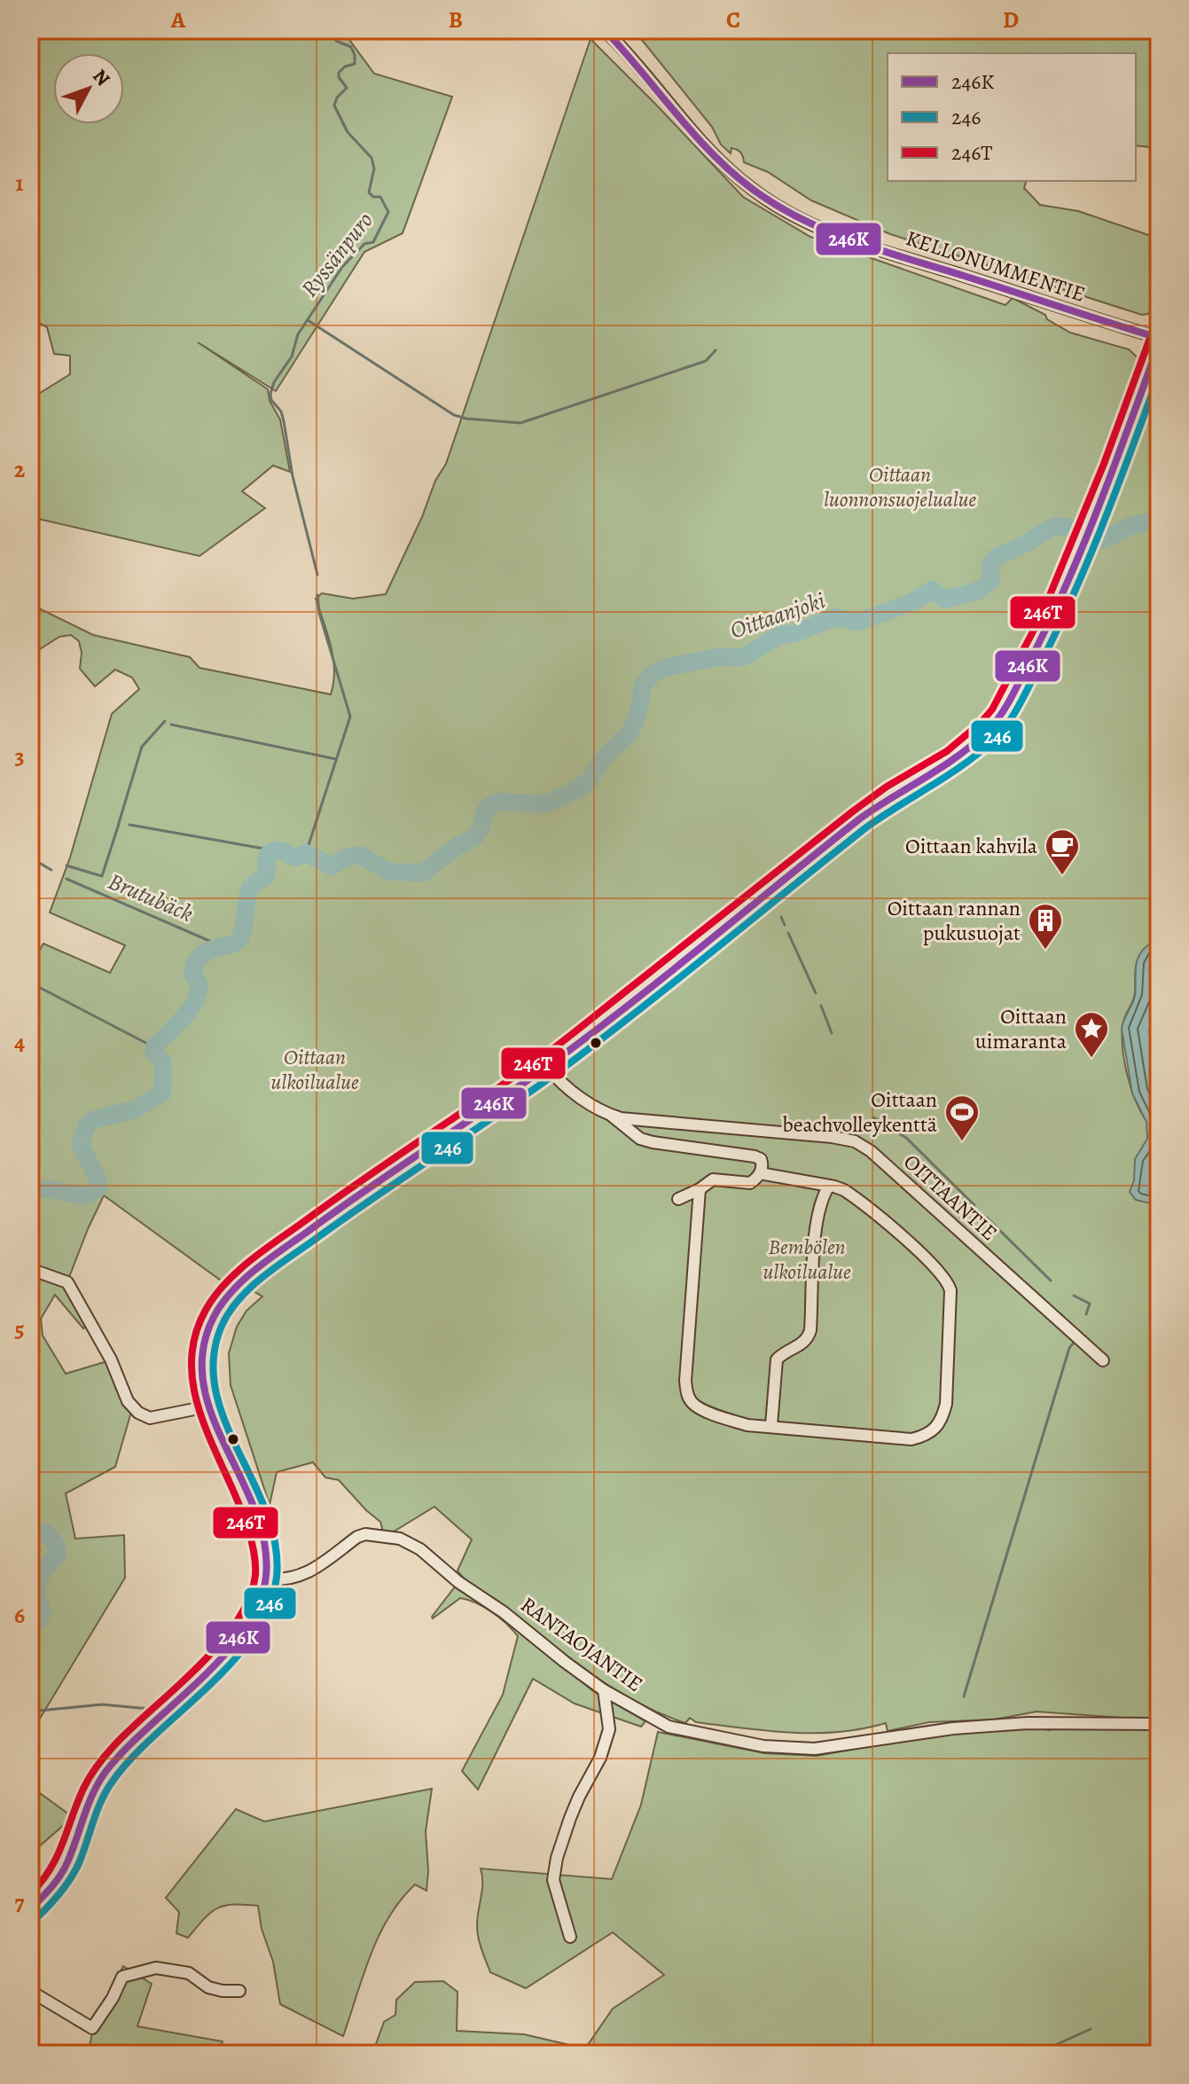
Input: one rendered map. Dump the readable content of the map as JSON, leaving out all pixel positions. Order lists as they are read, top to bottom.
{
  "streets": {
    "street": ["KELLONUMMENTIE", "OITTAANTIE", "RANTAOJANTIE"]
  },
  "water": ["Ryssänpuro", "Oittaanjoki", "Brutubäck"],
  "parks": ["Oittaan luonnonsuojelualue", "Oittaan ulkoilualue", "Bembölen ulkoilualue"],
  "places": {
    "cafe": ["Oittaan kahvila"],
    "building": ["Oittaan rannan pukusuojat"],
    "place": ["Oittaan uimaranta"],
    "sports": ["Oittaan beachvolleykenttä"]
  },
  "lines": ["transit line 246K", "transit line 246T", "transit line 246"],
  "legend": ["246K", "246", "246T"],
  "north": "top right",
  "grid": {
    "columns": [
      "A",
      "B",
      "C",
      "D"
    ],
    "rows": [
      "1",
      "2",
      "3",
      "4",
      "5",
      "6",
      "7"
    ]
  }
}
